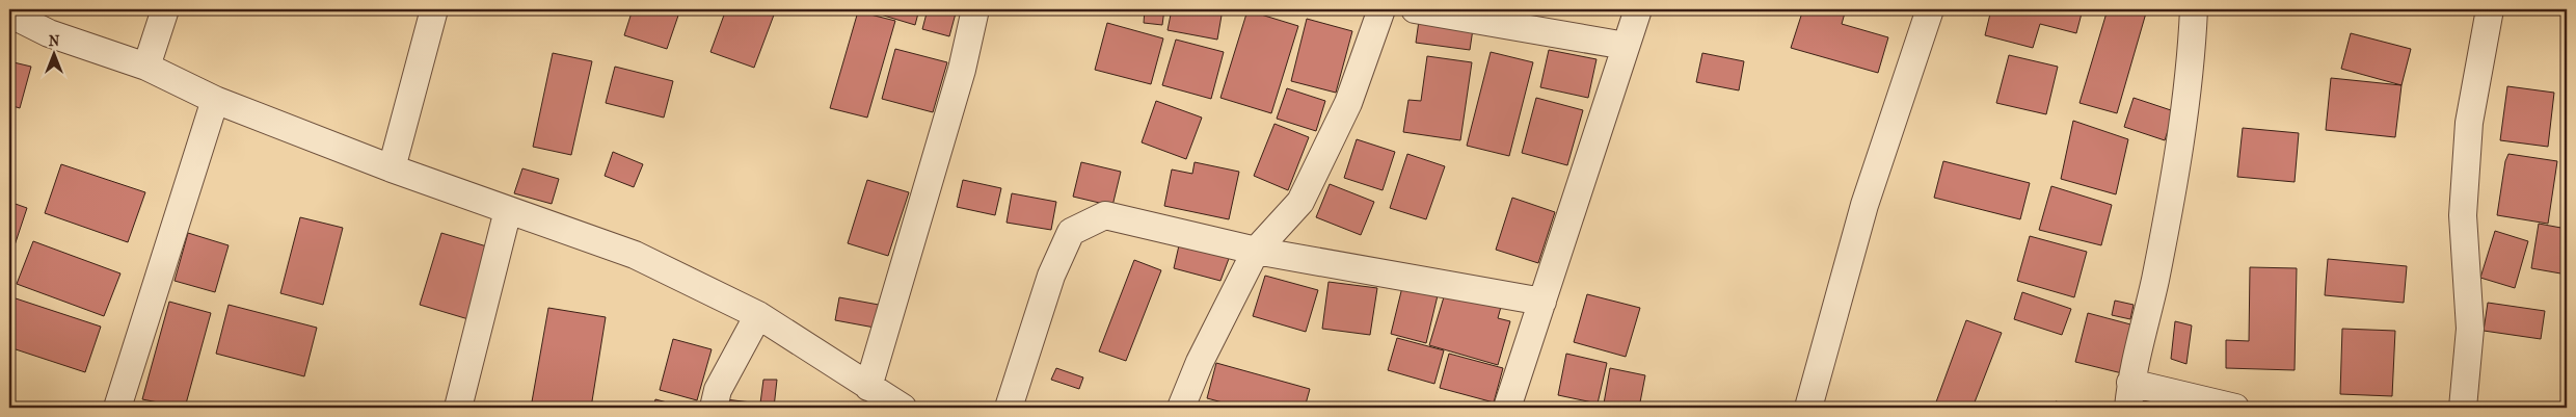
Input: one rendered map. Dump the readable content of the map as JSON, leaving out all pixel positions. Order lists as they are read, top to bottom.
{
  "north": "top"
}
